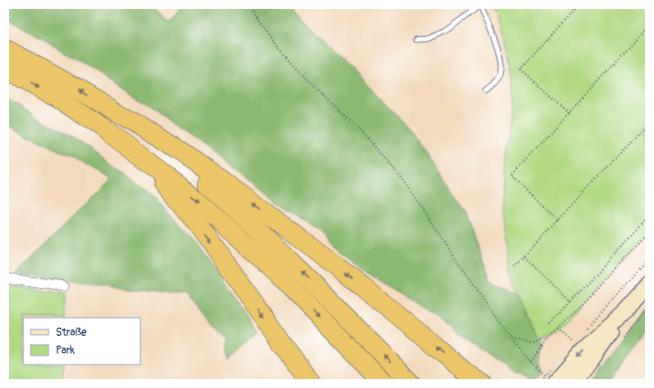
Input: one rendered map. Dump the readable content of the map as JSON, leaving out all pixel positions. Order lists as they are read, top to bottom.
{
  "legend": ["Straße", "Park"]
}
